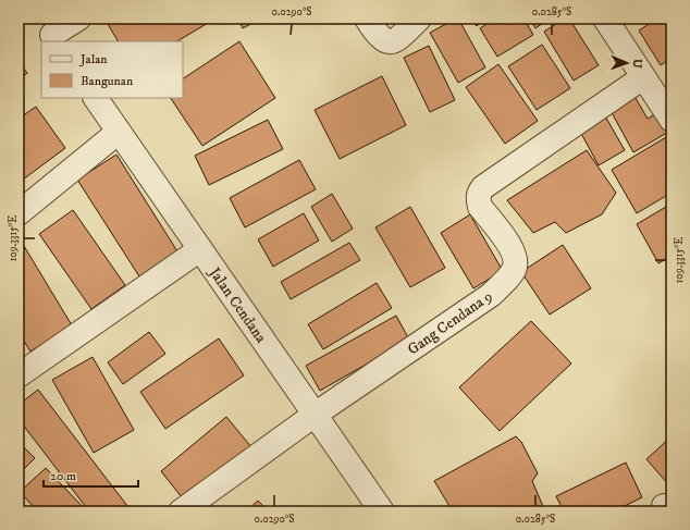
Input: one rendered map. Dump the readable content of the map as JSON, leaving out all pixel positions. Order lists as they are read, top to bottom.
{
  "streets": {
    "street": ["Jalan Cendana", "Gang Cendana 9"]
  },
  "crossings": [
    ["Jalan Cendana", "Gang Cendana 9"]
  ],
  "legend": ["Jalan", "Bangunan"],
  "scale_bar": "20 m",
  "north": "right",
  "coordinates": ["0.0290°S", "0.0285°S", "109.3315°E"]
}
